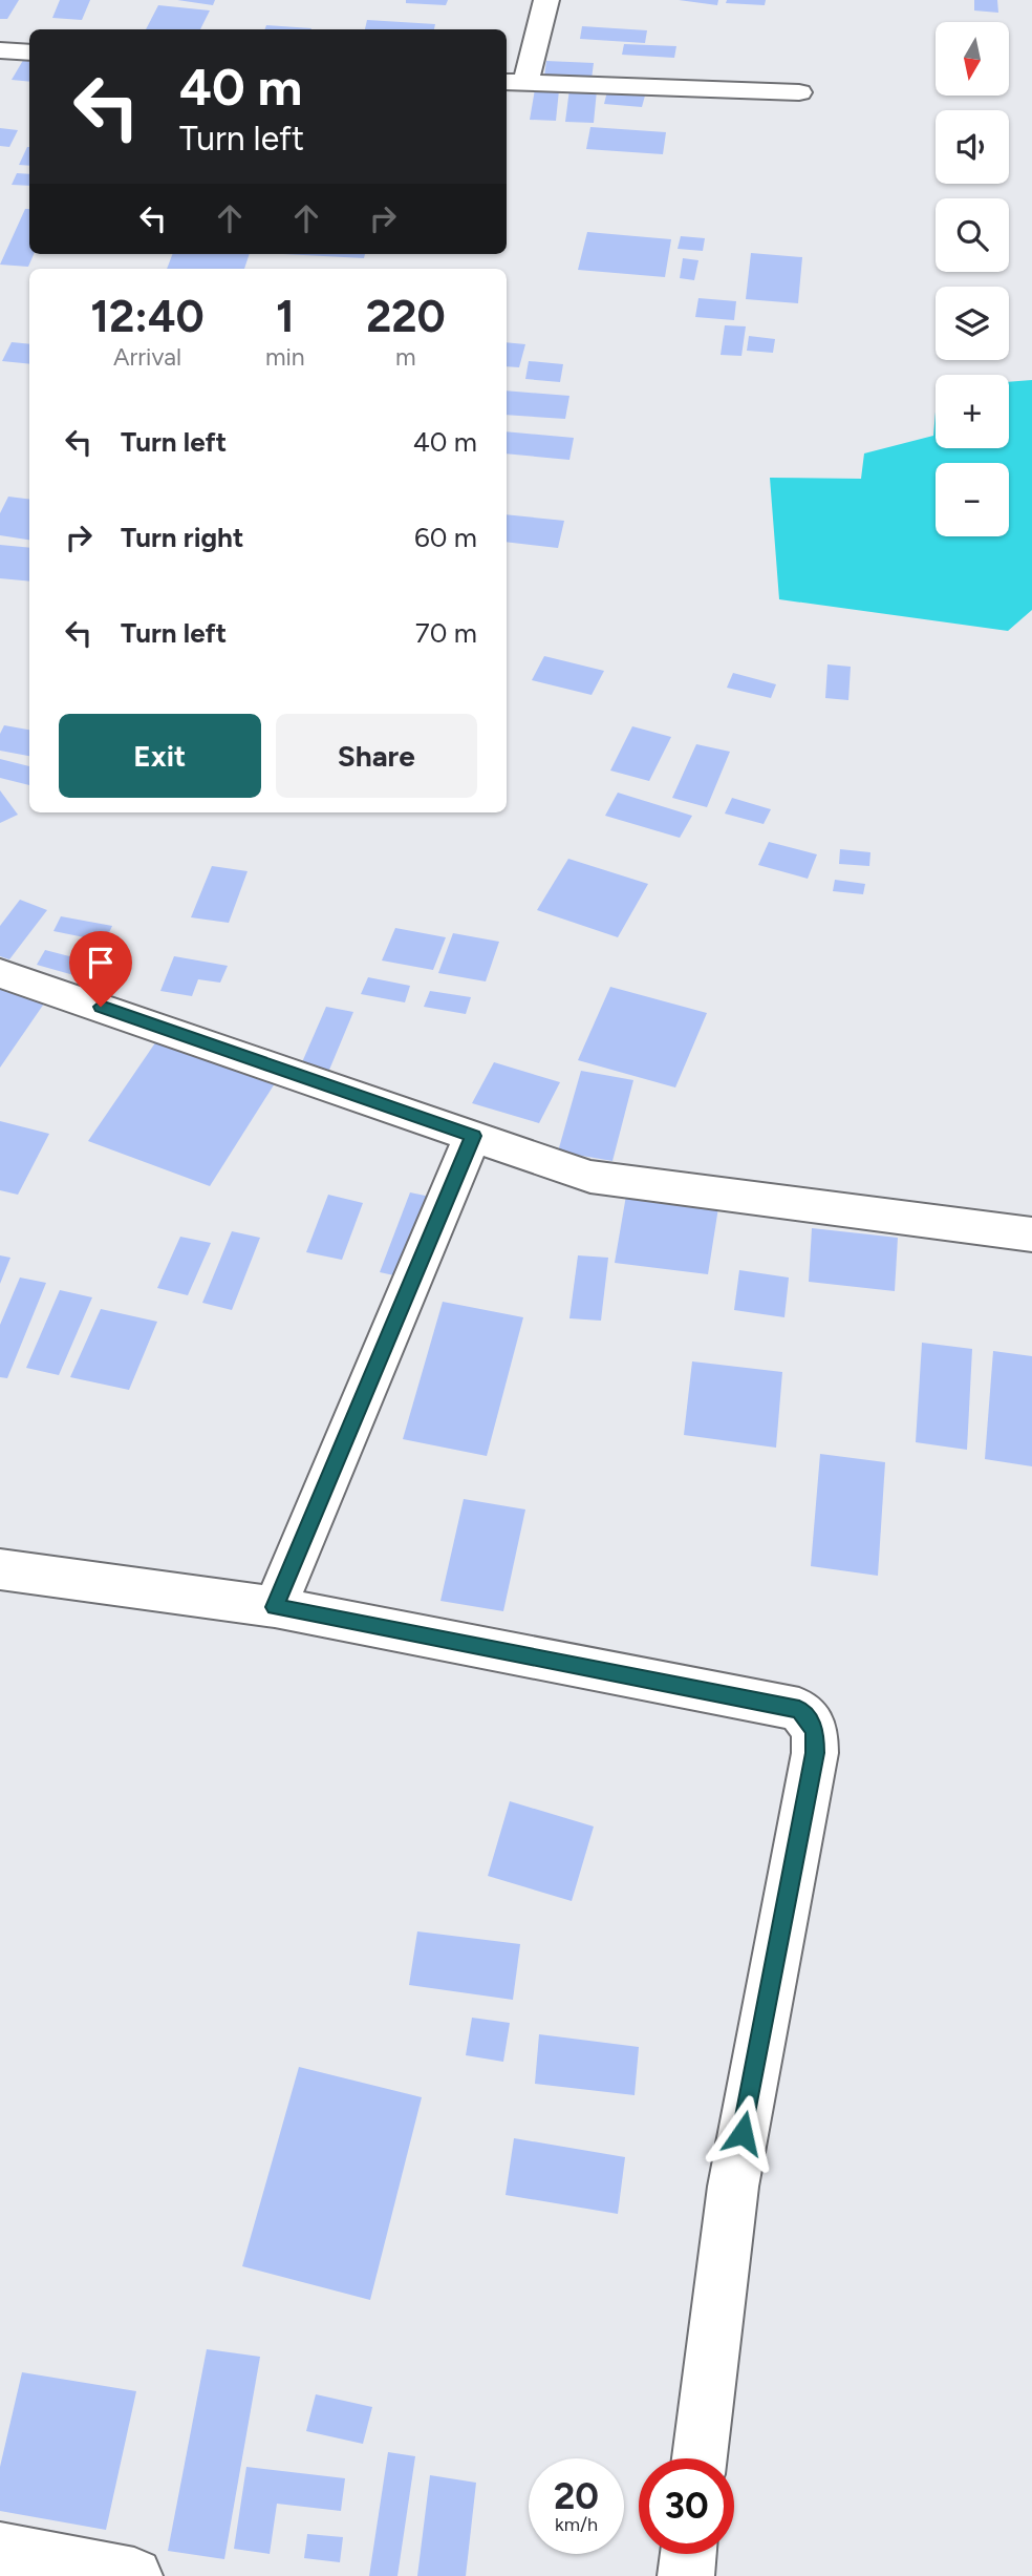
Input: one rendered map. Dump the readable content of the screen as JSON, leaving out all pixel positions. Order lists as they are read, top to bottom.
{
  "north": "bottom",
  "page": {
    "map_buttons": ["+", "−"],
    "turn": ["40 m", "Turn left"],
    "eta": [
      "12:40",
      "Arrival",
      "1",
      "min",
      "220",
      "m"
    ],
    "list": [
      {
        "name": "Turn left",
        "value": "40 m"
      },
      {
        "name": "Turn right",
        "value": "60 m"
      },
      {
        "name": "Turn left",
        "value": "70 m"
      }
    ],
    "buttons": ["Exit", "Share"],
    "speed": "20 km/h",
    "limit": "30"
  }
}
